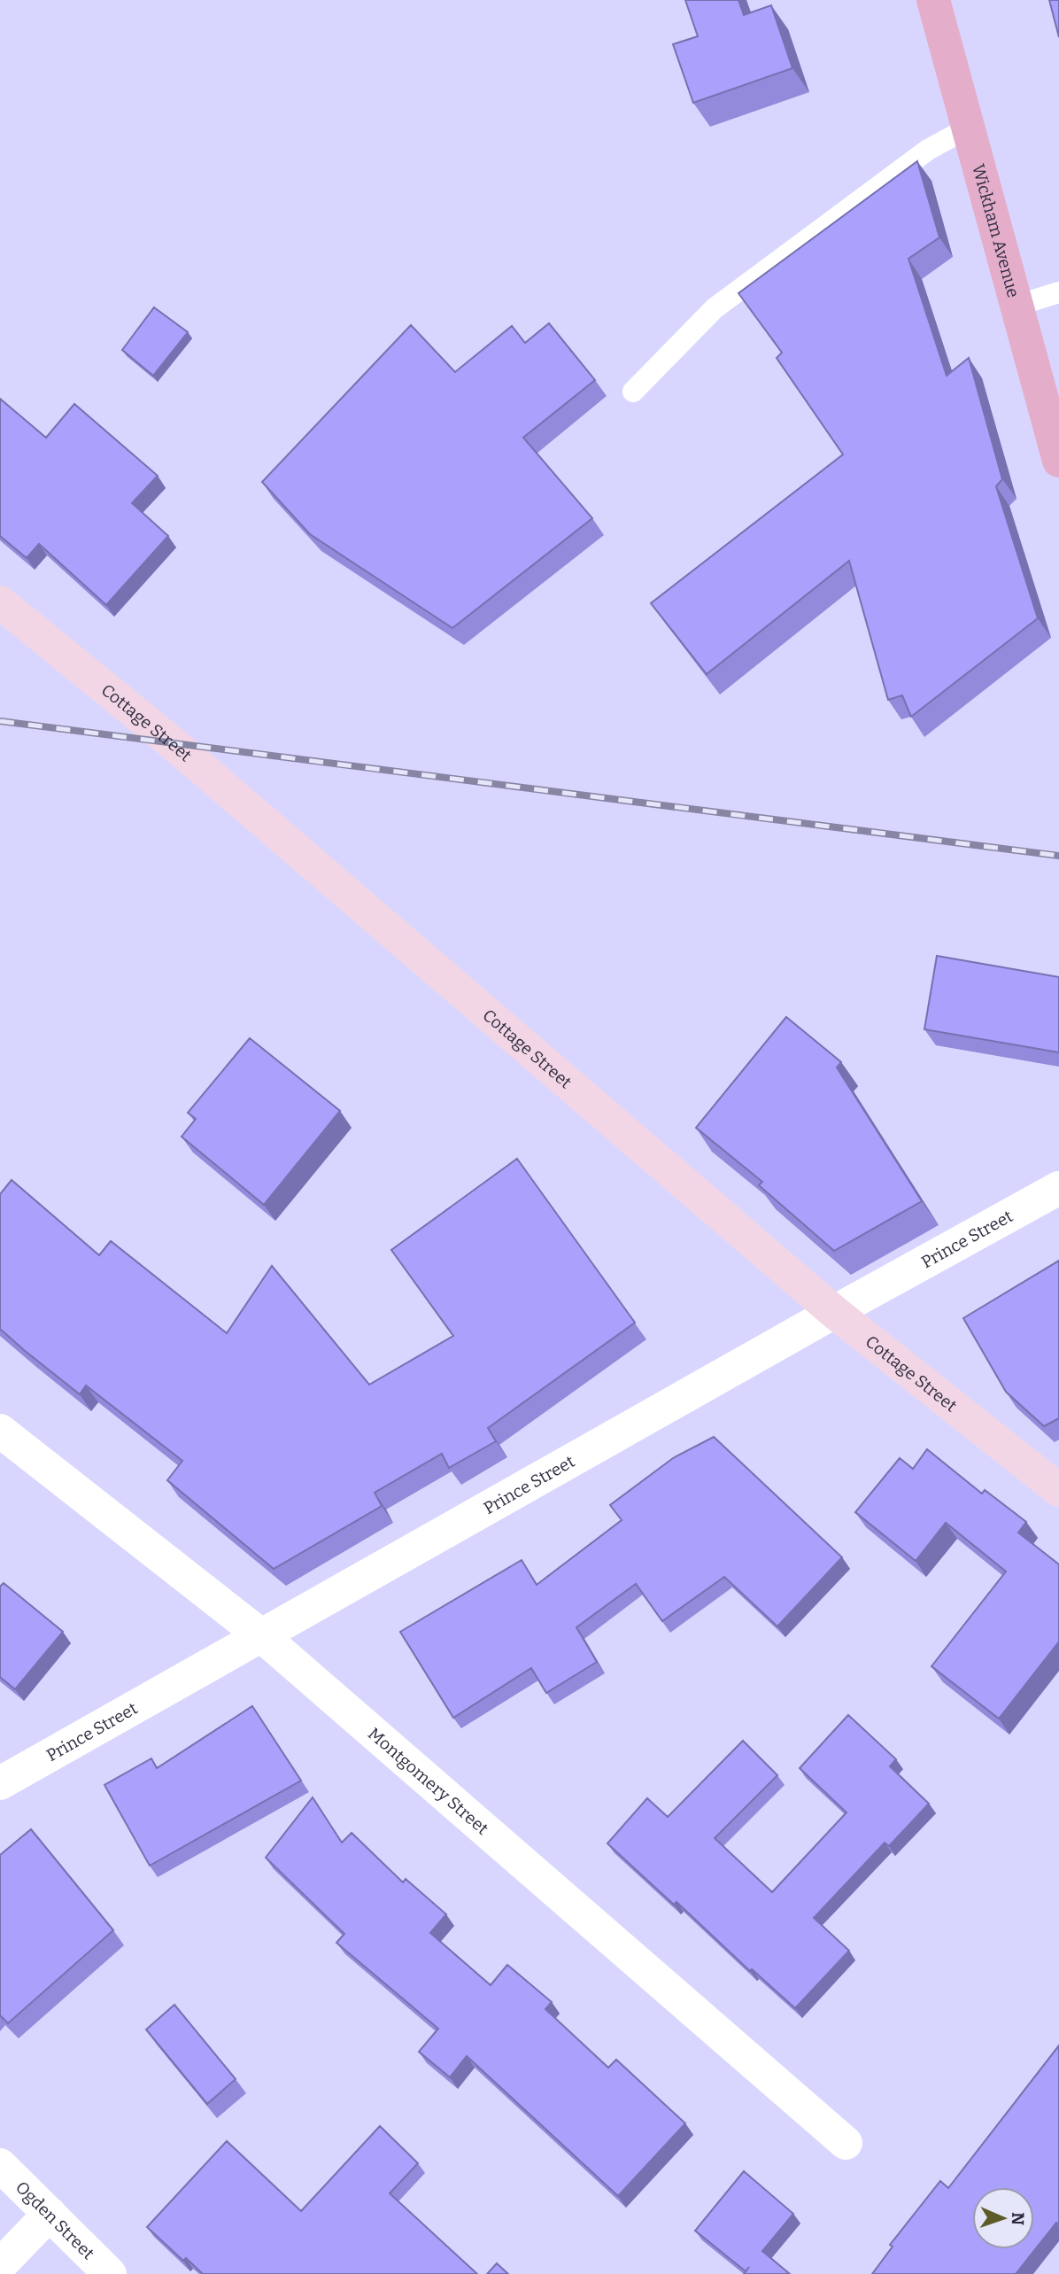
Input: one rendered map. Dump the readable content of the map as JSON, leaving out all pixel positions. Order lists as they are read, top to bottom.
{
  "streets": {
    "main road": ["Wickham Avenue"],
    "street": [
      "Cottage Street",
      "Prince Street",
      "Montgomery Street",
      "Ogden Street"
    ]
  },
  "crossings": [
    ["Cottage Street", "Prince Street"],
    ["Prince Street", "Montgomery Street"]
  ],
  "north": "right"
}
